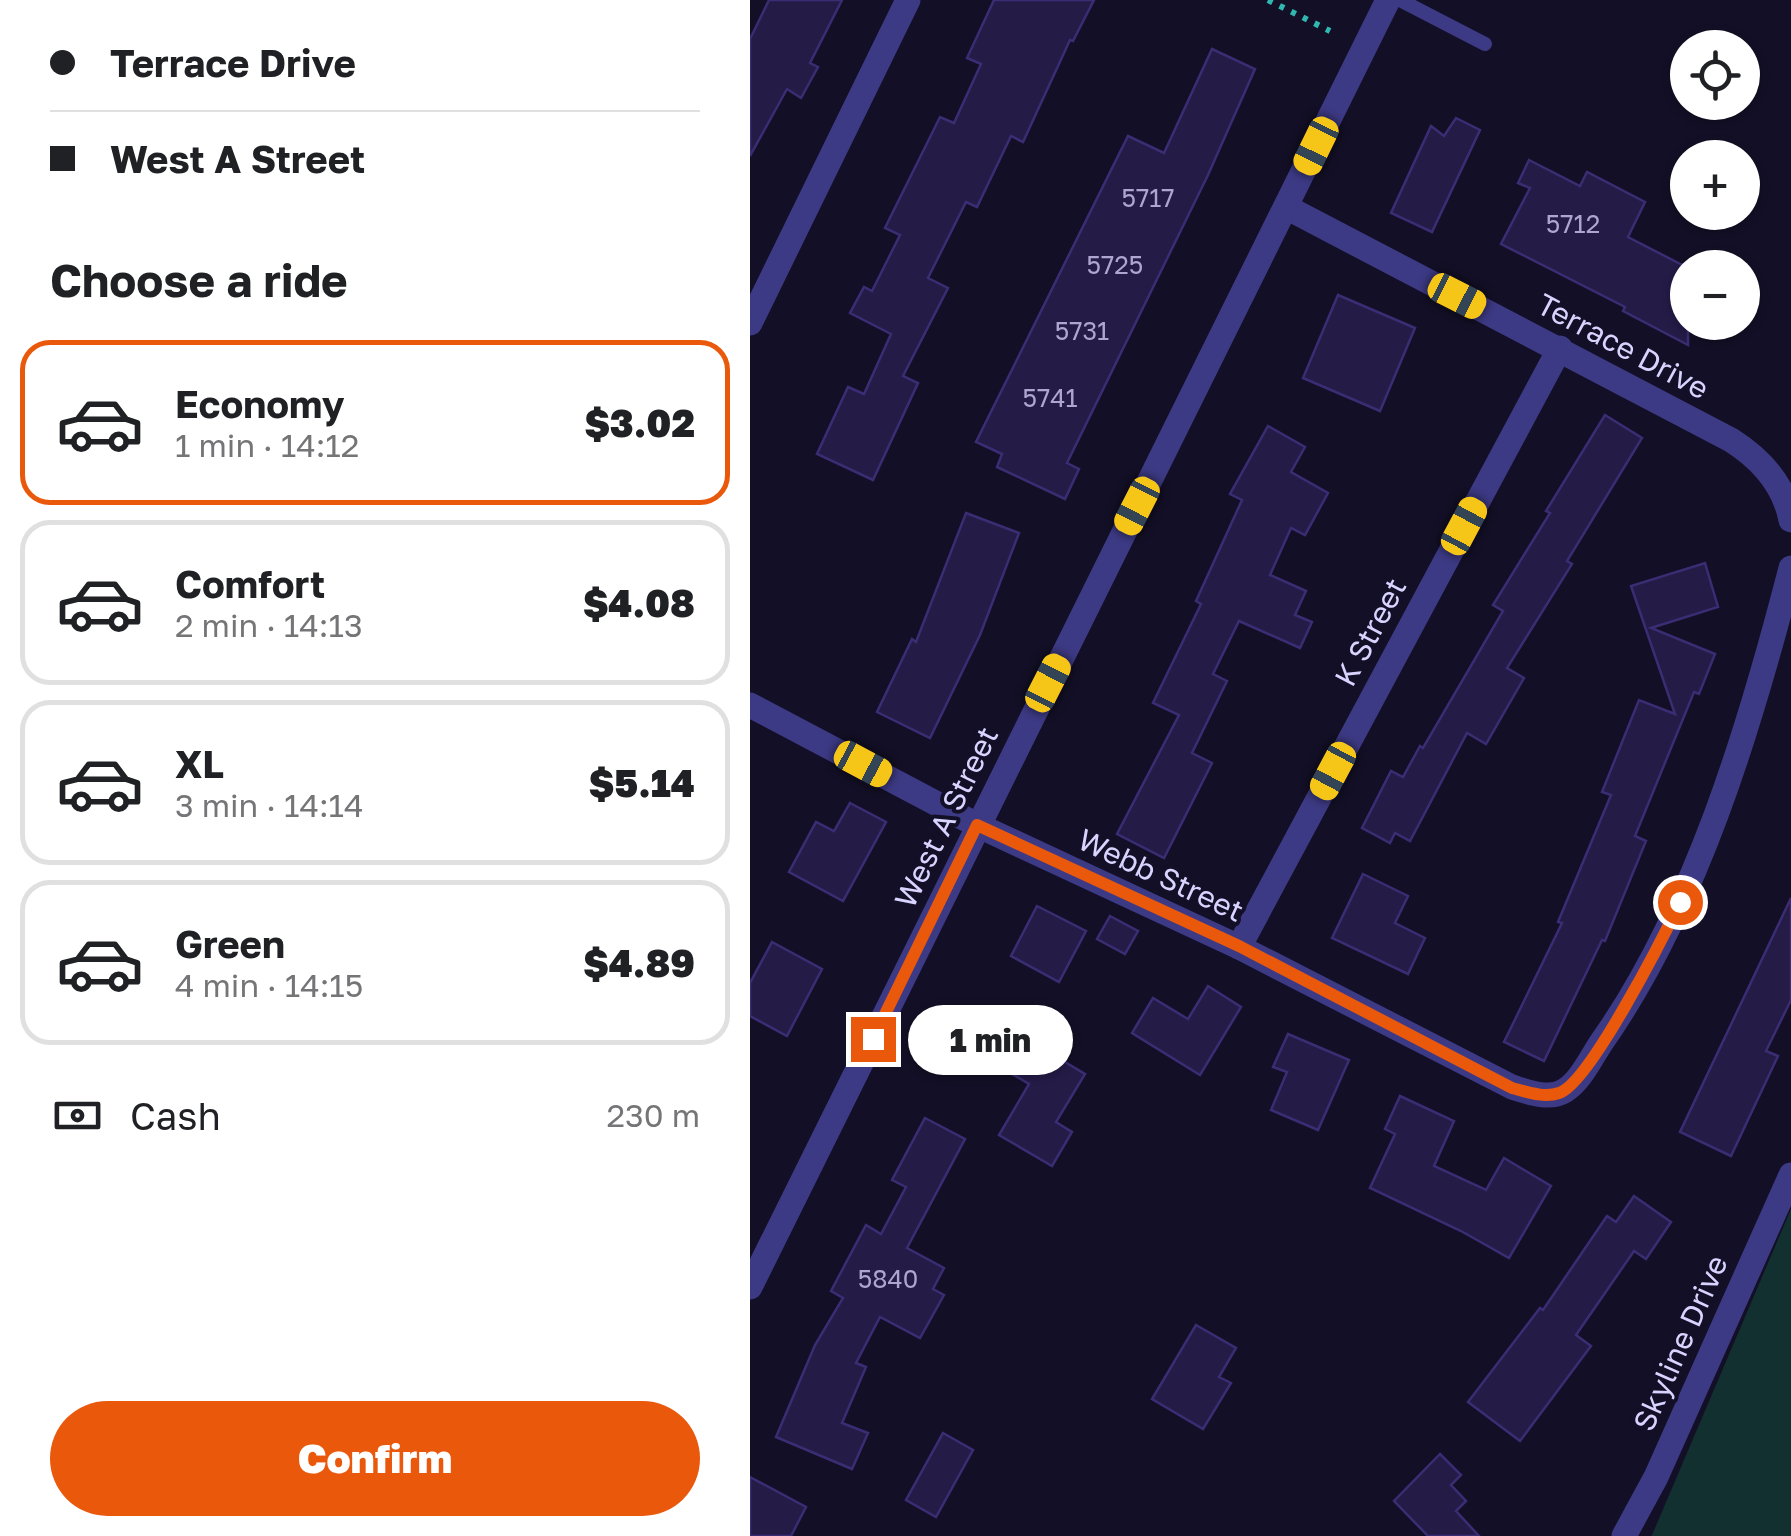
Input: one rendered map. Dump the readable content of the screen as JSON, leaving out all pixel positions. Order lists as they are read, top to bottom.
{
  "streets": {
    "street": [
      "Terrace Drive",
      "K Street",
      "West A Street",
      "Webb Street",
      "Skyline Drive"
    ]
  },
  "crossings": [
    ["Terrace Drive", "K Street"],
    ["Terrace Drive", "West A Street"],
    ["K Street", "Webb Street"],
    ["West A Street", "Webb Street"]
  ],
  "house_numbers": [
    "5717",
    "5712",
    "5725",
    "5731",
    "5741",
    "5840"
  ],
  "page": {
    "banner": ["Terrace Drive", "West A Street"],
    "map_buttons": ["+", "−"],
    "heading": "Choose a ride",
    "list": [
      {
        "name": "Economy",
        "note": "1 min · 14:12",
        "value": "$3.02"
      },
      {
        "name": "Comfort",
        "note": "2 min · 14:13",
        "value": "$4.08"
      },
      {
        "name": "XL",
        "note": "3 min · 14:14",
        "value": "$5.14"
      },
      {
        "name": "Green",
        "note": "4 min · 14:15",
        "value": "$4.89"
      }
    ],
    "bubble": "1 min",
    "pay": ["Cash", "230 m"],
    "buttons": "Confirm"
  }
}
